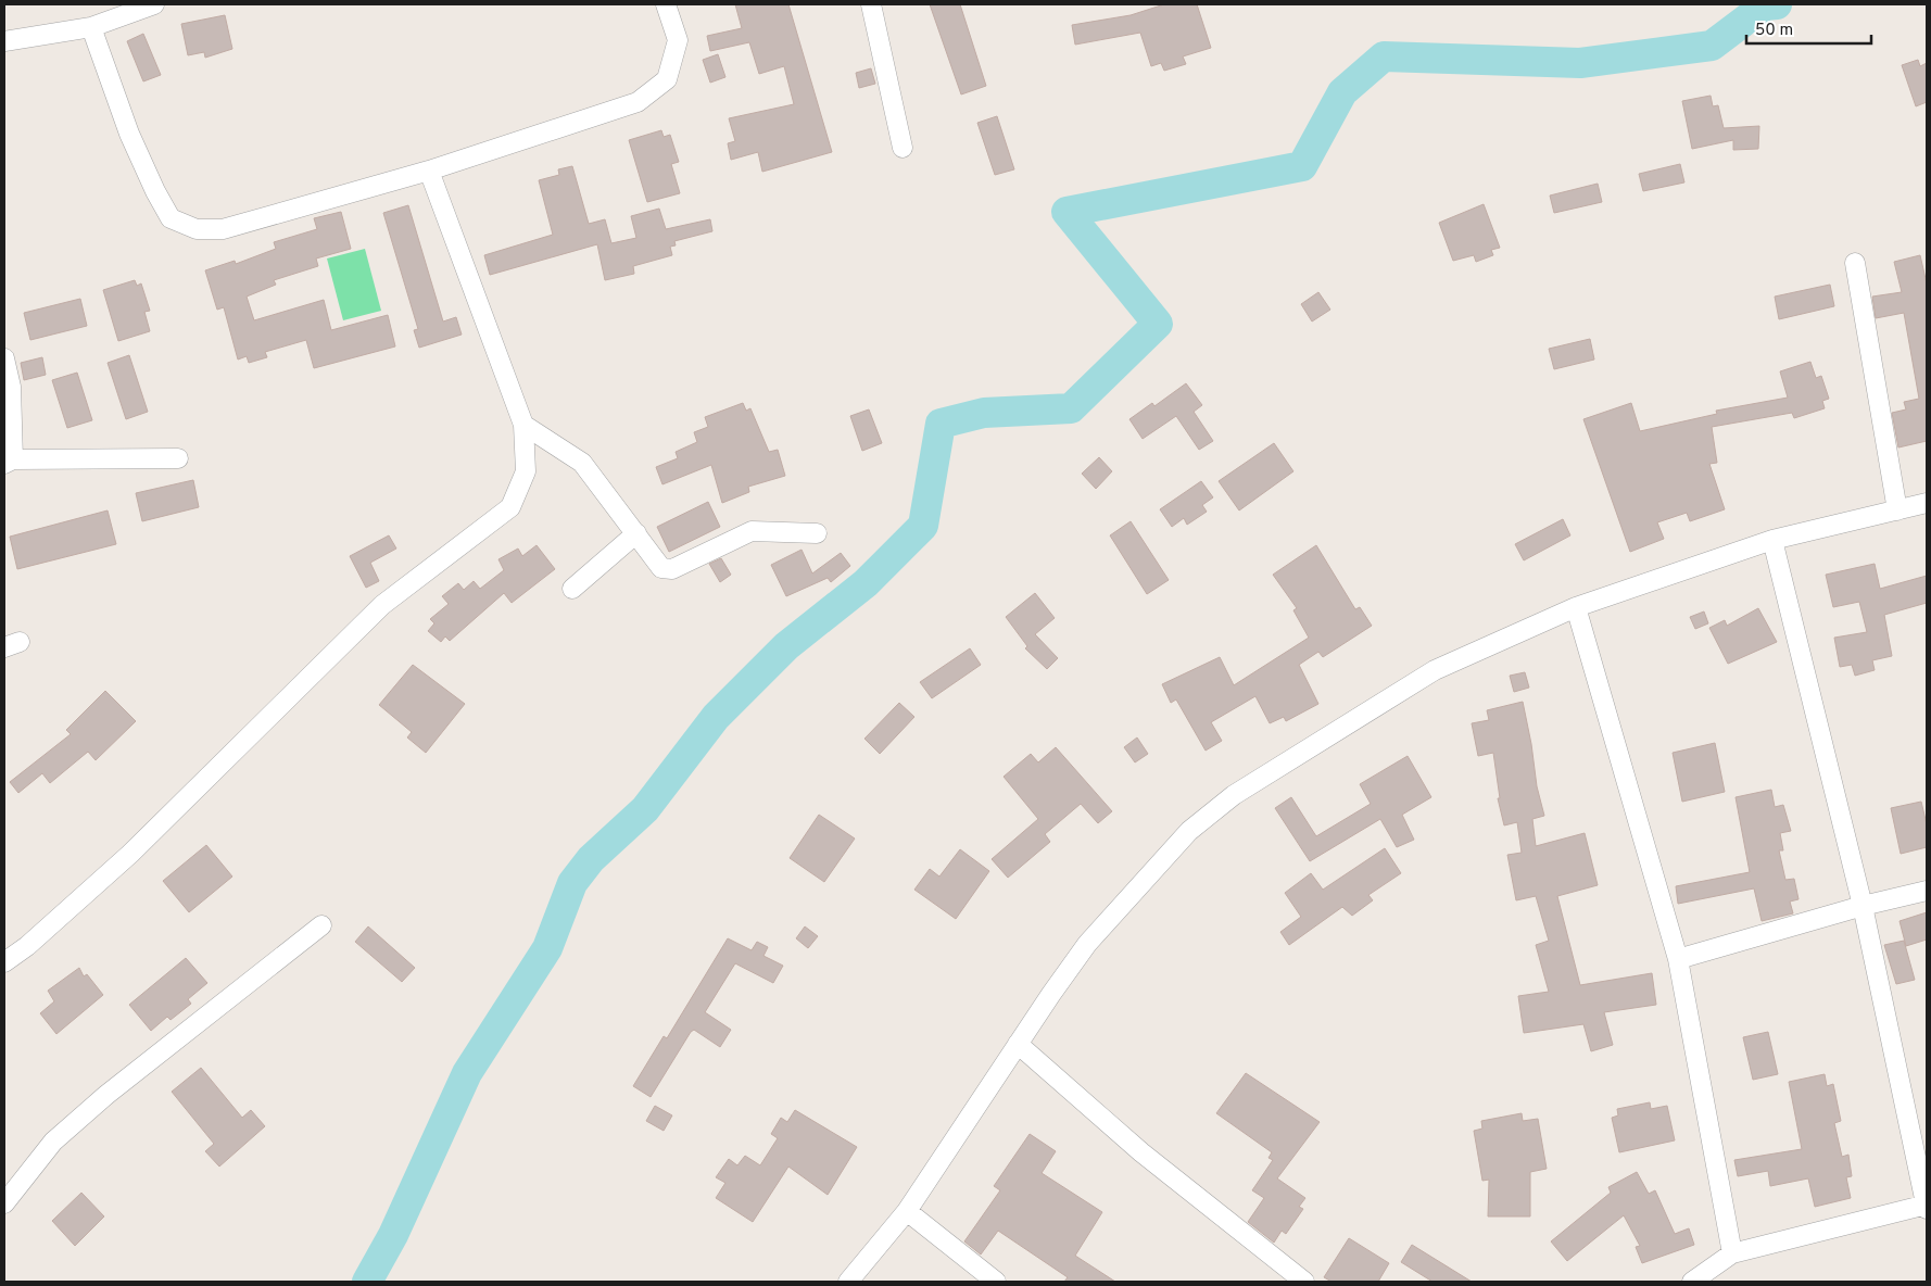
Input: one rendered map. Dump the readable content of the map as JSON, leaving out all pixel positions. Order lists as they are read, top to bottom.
{
  "scale_bar": "50 m"
}
